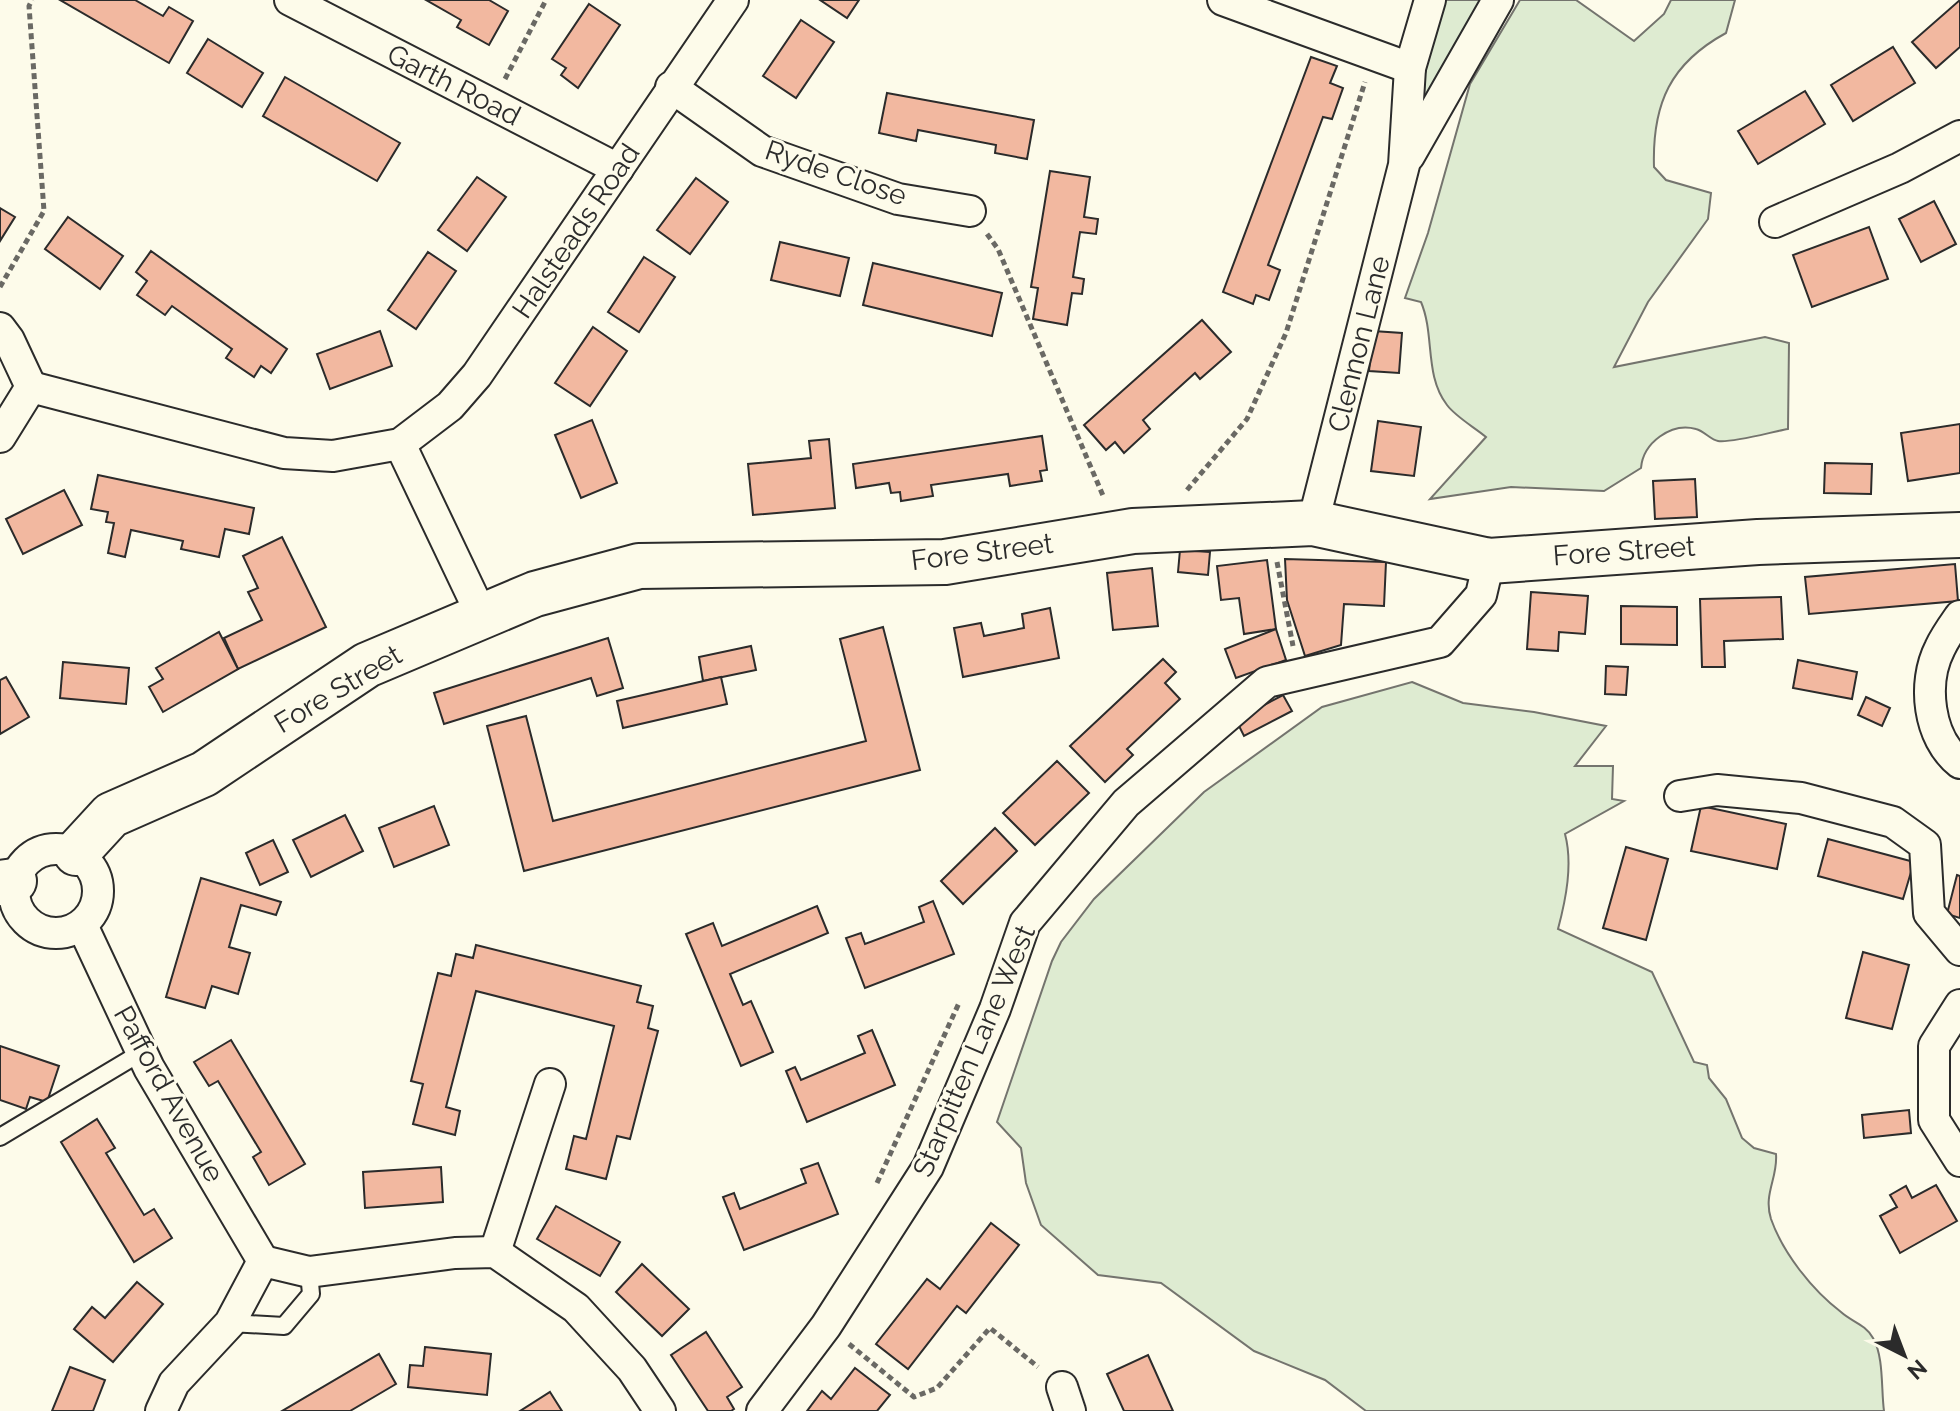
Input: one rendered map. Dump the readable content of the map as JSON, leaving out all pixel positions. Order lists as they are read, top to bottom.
{
  "streets": {
    "street": [
      "Garth Road",
      "Ryde Close",
      "Halsteads Road",
      "Clennon Lane",
      "Fore Street",
      "Starpitten Lane West",
      "Pafford Avenue"
    ]
  },
  "crossings": [
    ["Garth Road", "Halsteads Road"],
    ["Ryde Close", "Halsteads Road"],
    ["Clennon Lane", "Fore Street"],
    ["Fore Street", "Starpitten Lane West"],
    ["Fore Street", "Pafford Avenue"]
  ],
  "north": "bottom right"
}
